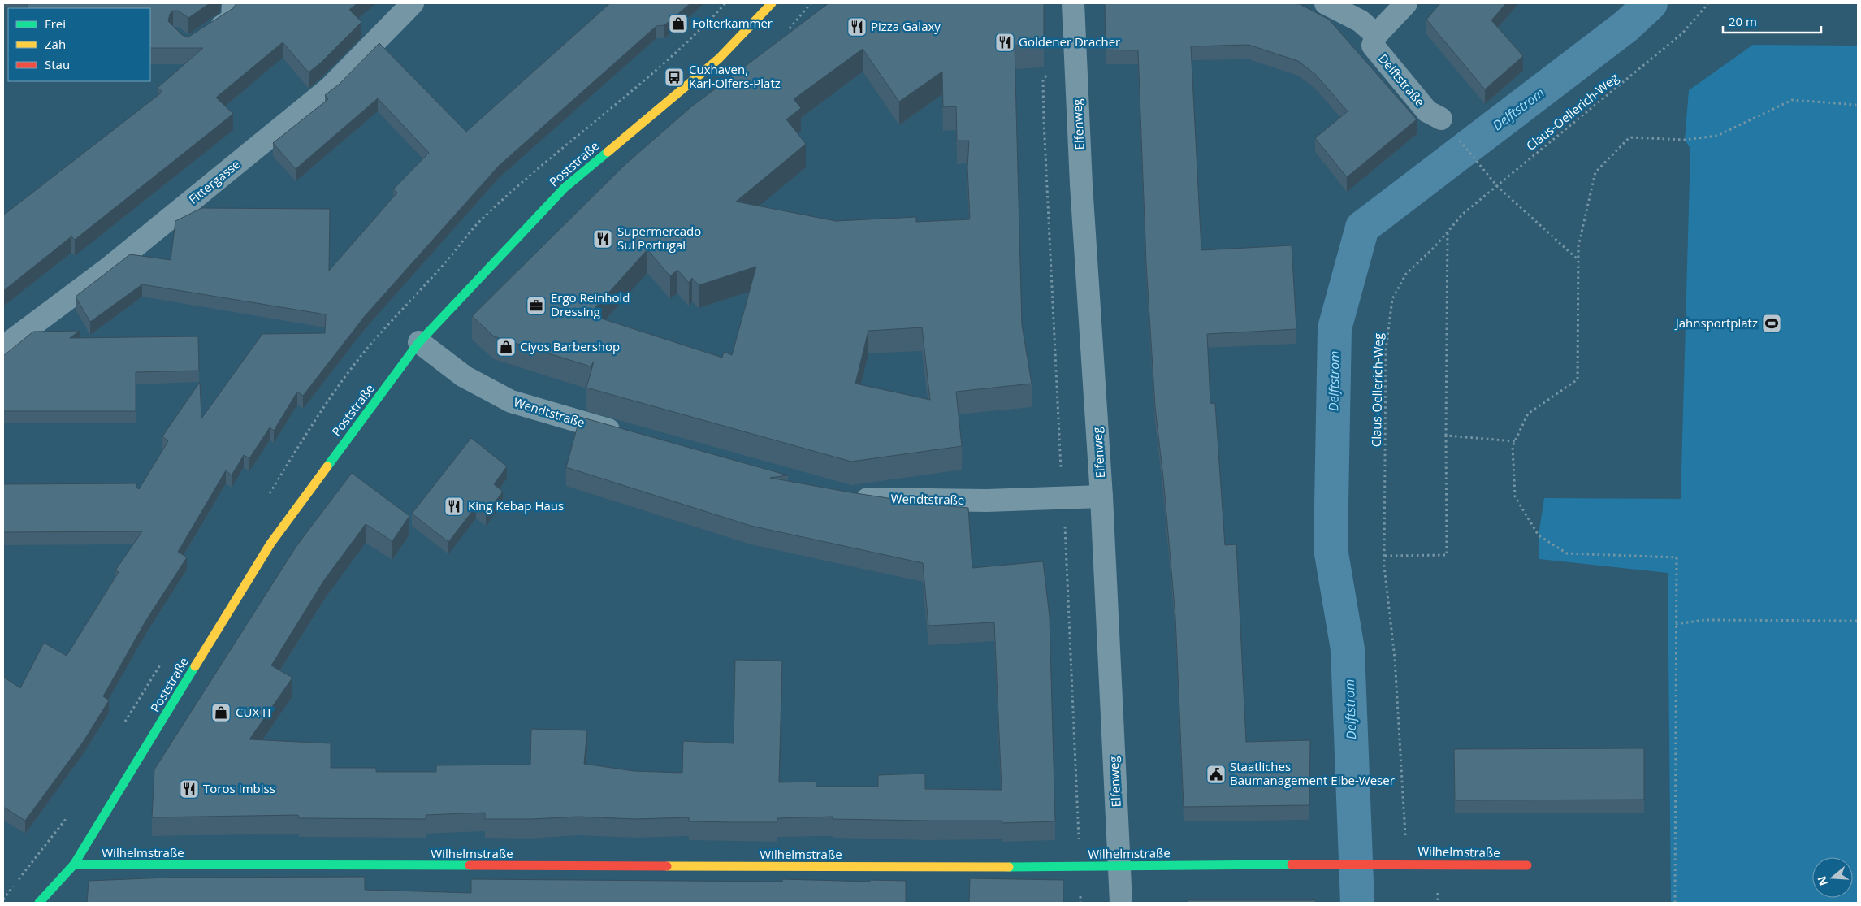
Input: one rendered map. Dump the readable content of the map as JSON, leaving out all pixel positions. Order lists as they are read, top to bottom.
{
  "streets": {
    "street": [
      "Delftstraße",
      "Elfenweg",
      "Poststraße",
      "Fittergasse",
      "Wendtstraße",
      "Wilhelmstraße"
    ],
    "path": ["Claus-Oellerich-Weg"]
  },
  "crossings": [
    ["Claus-Oellerich-Weg", "Wilhelmstraße"],
    ["Elfenweg", "Wendtstraße"],
    ["Elfenweg", "Wilhelmstraße"],
    ["Poststraße", "Wendtstraße"],
    ["Poststraße", "Wilhelmstraße"]
  ],
  "water": ["Delftstrom"],
  "places": {
    "shop": ["Folterkammer", "Ciyos Barbershop", "CUX IT"],
    "restaurant": [
      "Pizza Galaxy",
      "Goldener Dracher",
      "Supermercado Sul Portugal",
      "King Kebap Haus",
      "Toros Imbiss"
    ],
    "bus stop": ["Cuxhaven, Karl-Olfers-Platz"],
    "office": ["Ergo Reinhold Dressing"],
    "sports": ["Jahnsportplatz"],
    "public building": ["Staatliches Baumanagement Elbe-Weser"]
  },
  "legend": ["Frei", "Zäh", "Stau"],
  "scale_bar": "20 m",
  "north": "left"
}
